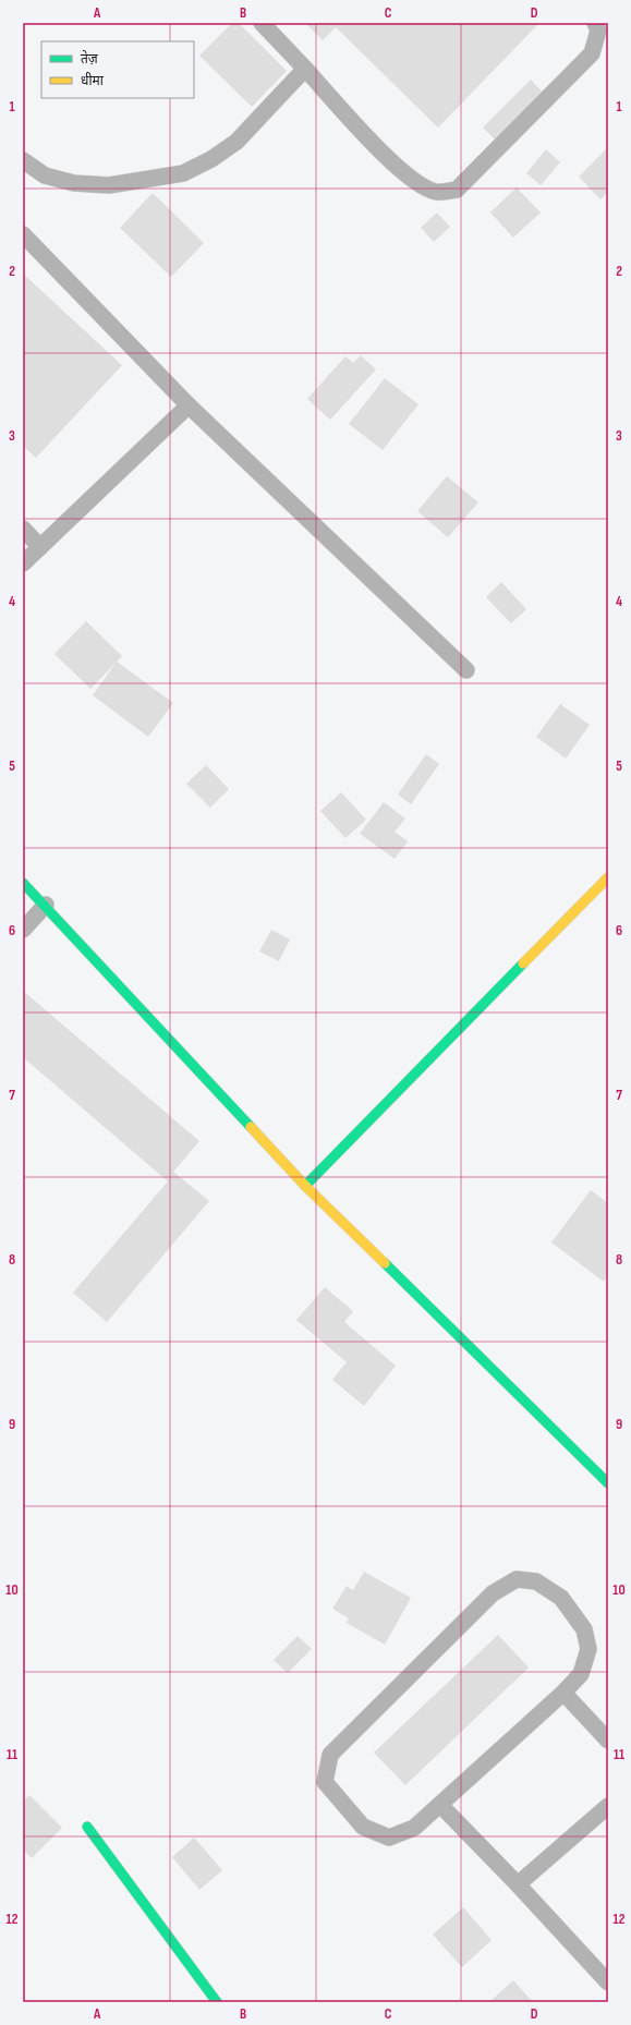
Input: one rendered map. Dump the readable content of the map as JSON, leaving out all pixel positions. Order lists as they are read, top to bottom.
{
  "legend": ["तेज़", "धीमा"],
  "grid": {
    "columns": [
      "A",
      "B",
      "C",
      "D"
    ],
    "rows": [
      "1",
      "2",
      "3",
      "4",
      "5",
      "6",
      "7",
      "8",
      "9",
      "10",
      "11",
      "12"
    ]
  }
}
